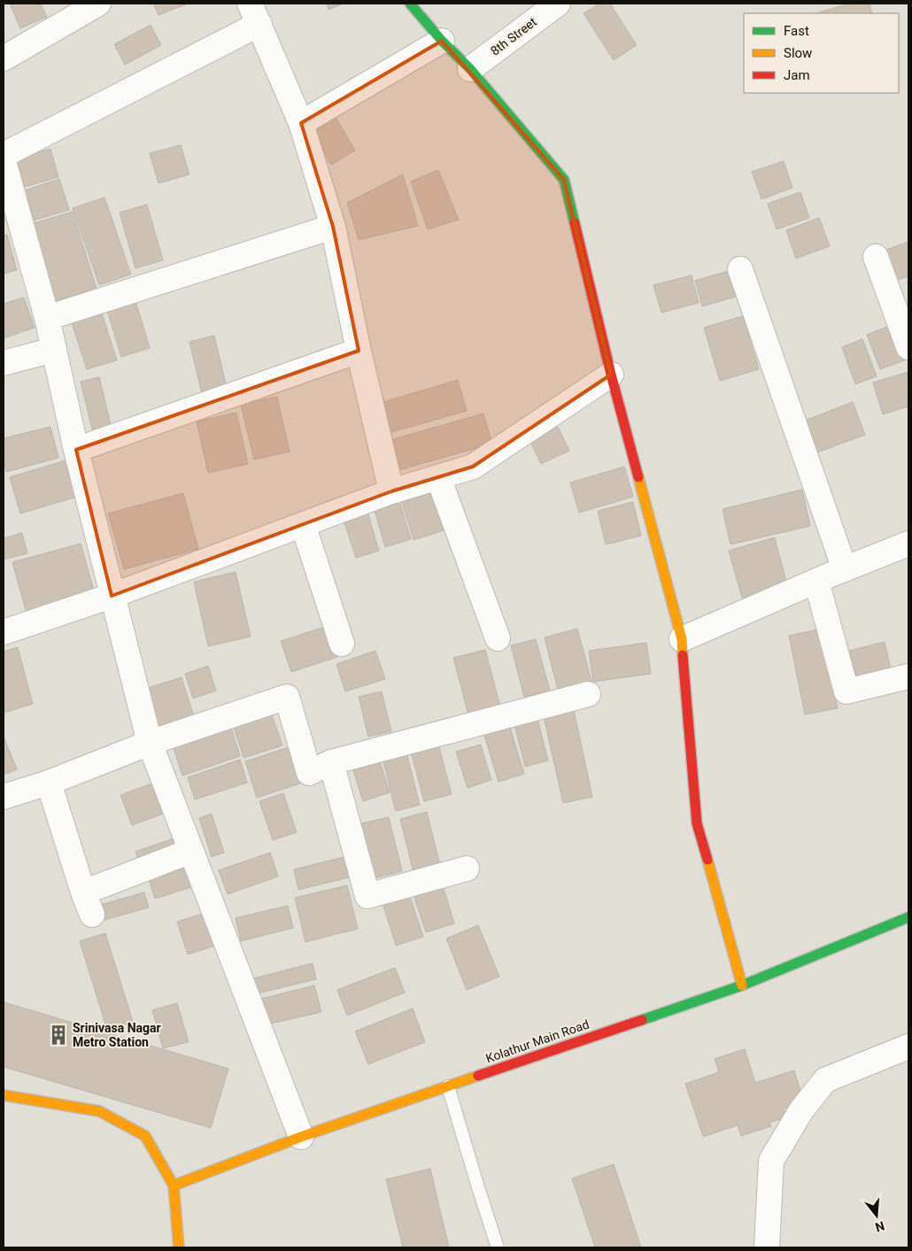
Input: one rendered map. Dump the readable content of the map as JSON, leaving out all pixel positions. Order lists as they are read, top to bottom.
{
  "streets": {
    "street": ["8th Street", "Kolathur Main Road"]
  },
  "places": {
    "building": ["Srinivasa Nagar Metro Station"]
  },
  "legend": ["Fast", "Slow", "Jam"],
  "north": "bottom"
}
